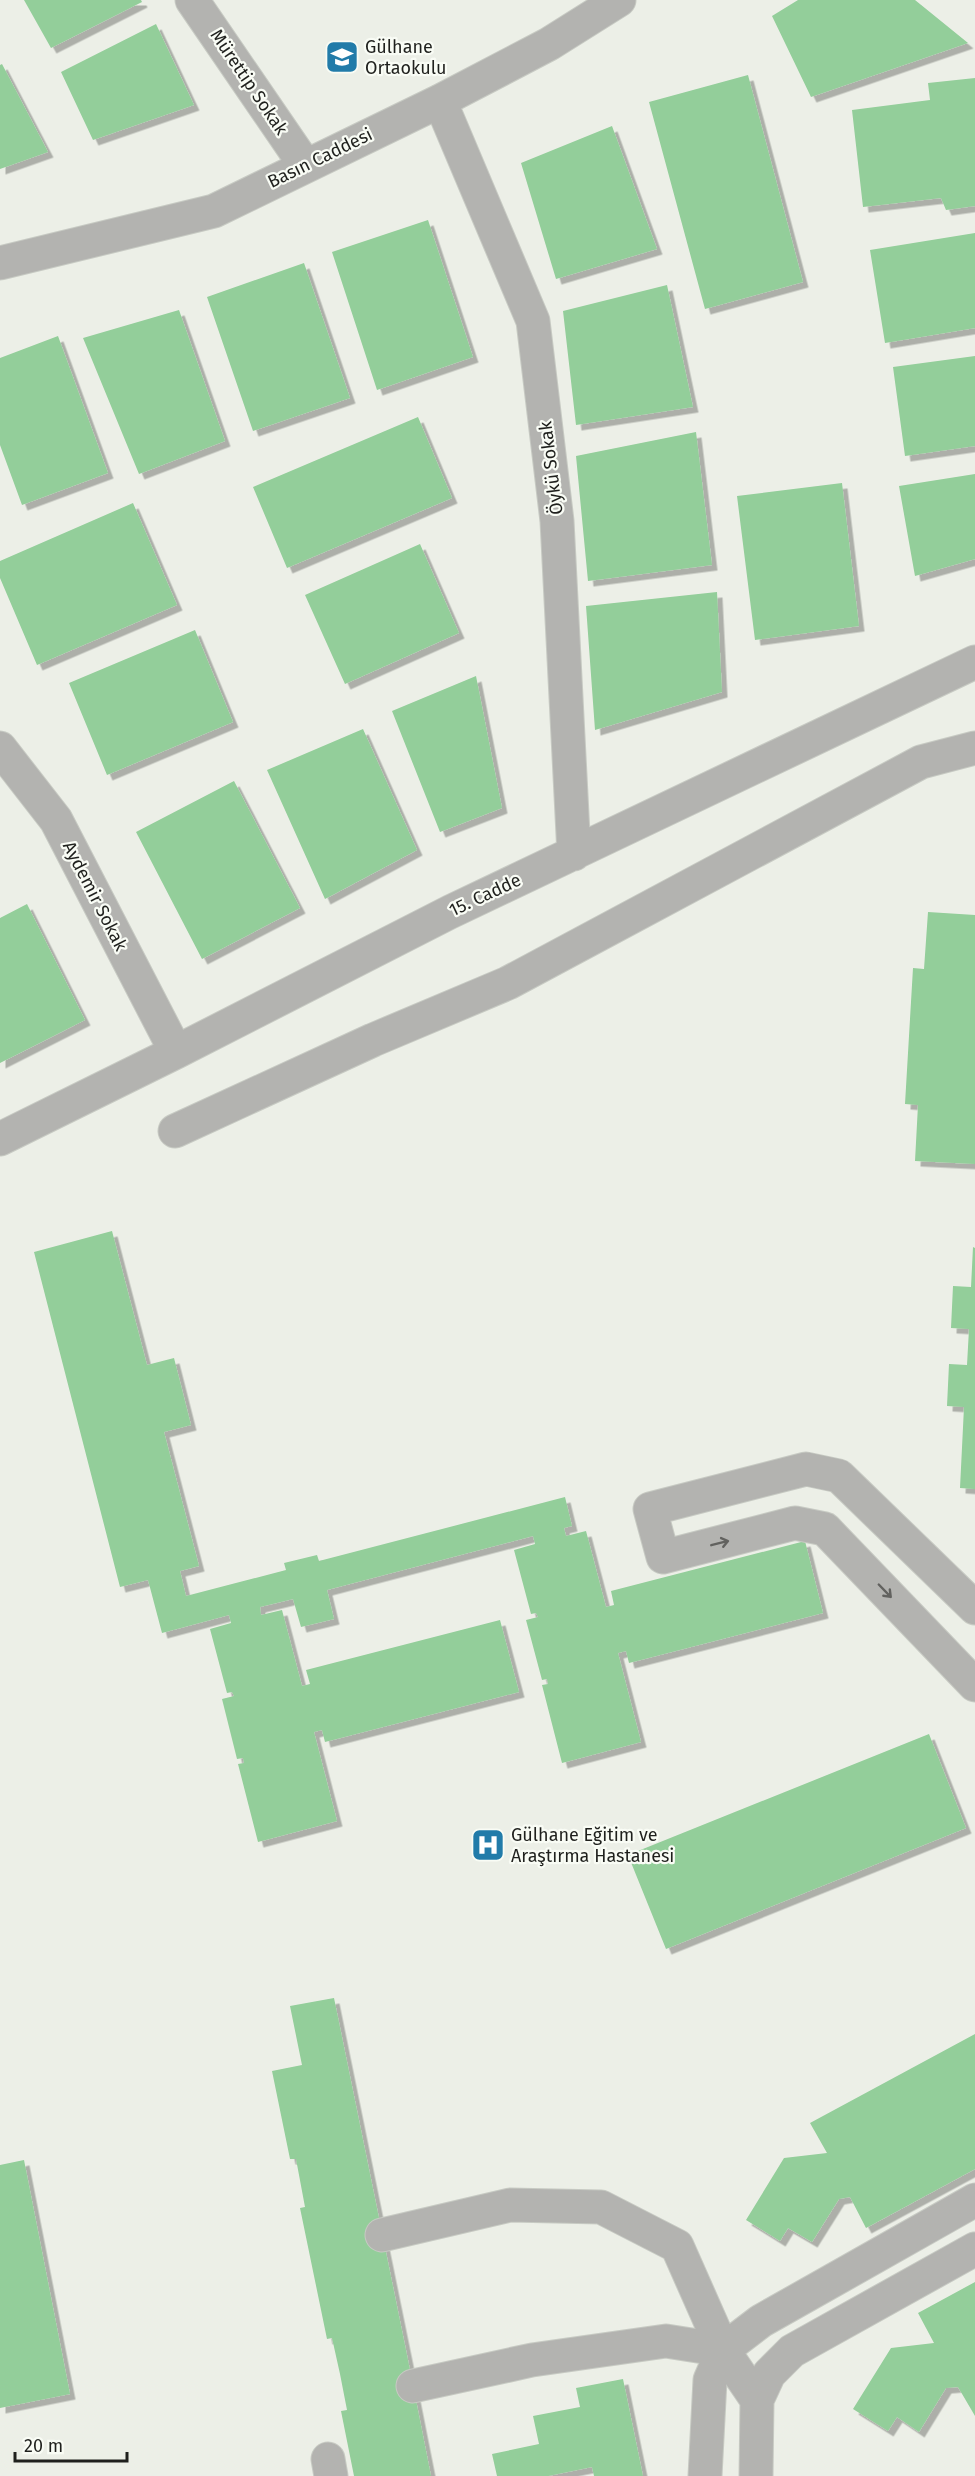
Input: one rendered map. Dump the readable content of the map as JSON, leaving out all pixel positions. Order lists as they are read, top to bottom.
{
  "streets": {
    "street": [
      "Mürettip Sokak",
      "Basın Caddesi",
      "Öykü Sokak",
      "15. Cadde",
      "Aydemir Sokak"
    ]
  },
  "crossings": [
    ["Mürettip Sokak", "Basın Caddesi"],
    ["Basın Caddesi", "Öykü Sokak"],
    ["Öykü Sokak", "15. Cadde"],
    ["15. Cadde", "Aydemir Sokak"]
  ],
  "places": {
    "school or university": ["Gülhane Ortaokulu"],
    "hospital": ["Gülhane Eğitim ve Araştırma Hastanesi"]
  },
  "scale_bar": "20 m"
}
